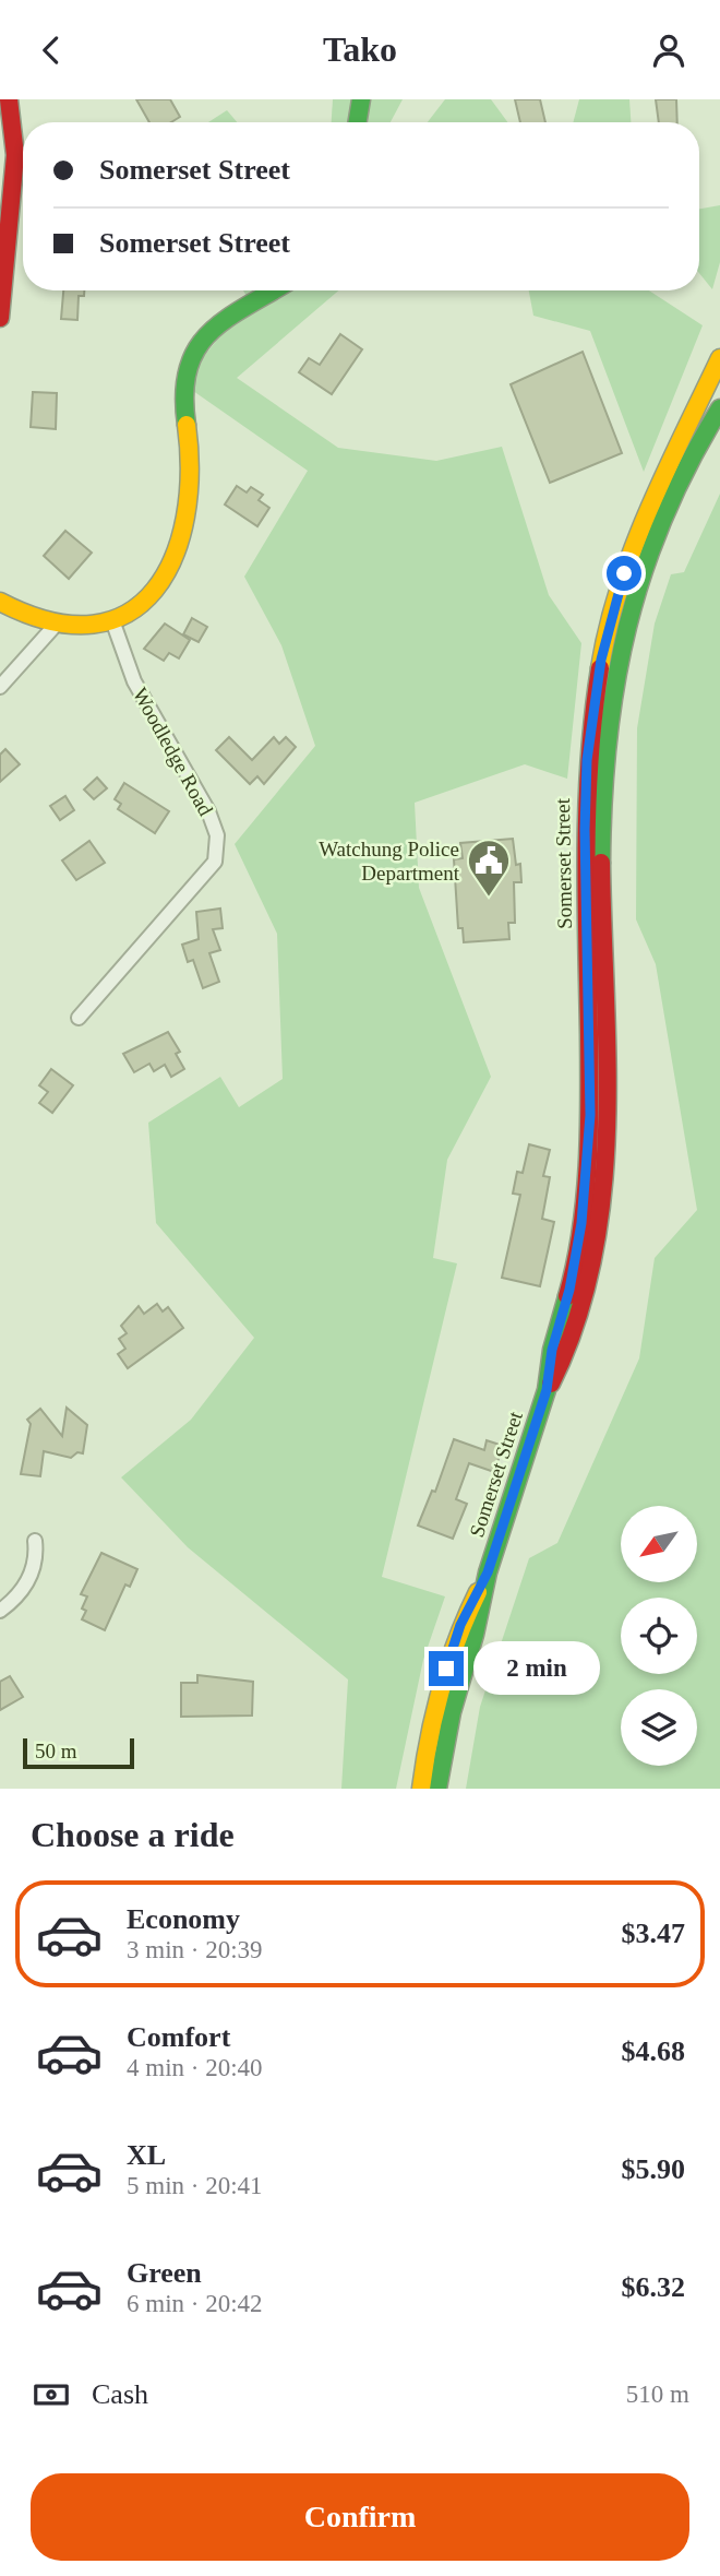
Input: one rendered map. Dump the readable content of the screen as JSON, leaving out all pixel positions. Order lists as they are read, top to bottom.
{
  "streets": {
    "main road": ["Somerset Street"],
    "street": ["Woodledge Road"]
  },
  "places": {
    "public building": ["Watchung Police Department"]
  },
  "scale_bar": "50 m",
  "north": "bottom left",
  "page": {
    "header": "Tako",
    "banner": ["Somerset Street", "Somerset Street"],
    "bubble": "2 min",
    "scale": "50 m",
    "heading": "Choose a ride",
    "list": [
      {
        "name": "Economy",
        "note": "3 min · 20:39",
        "value": "$3.47"
      },
      {
        "name": "Comfort",
        "note": "4 min · 20:40",
        "value": "$4.68"
      },
      {
        "name": "XL",
        "note": "5 min · 20:41",
        "value": "$5.90"
      },
      {
        "name": "Green",
        "note": "6 min · 20:42",
        "value": "$6.32"
      }
    ],
    "pay": ["Cash", "510 m"],
    "buttons": "Confirm"
  }
}
